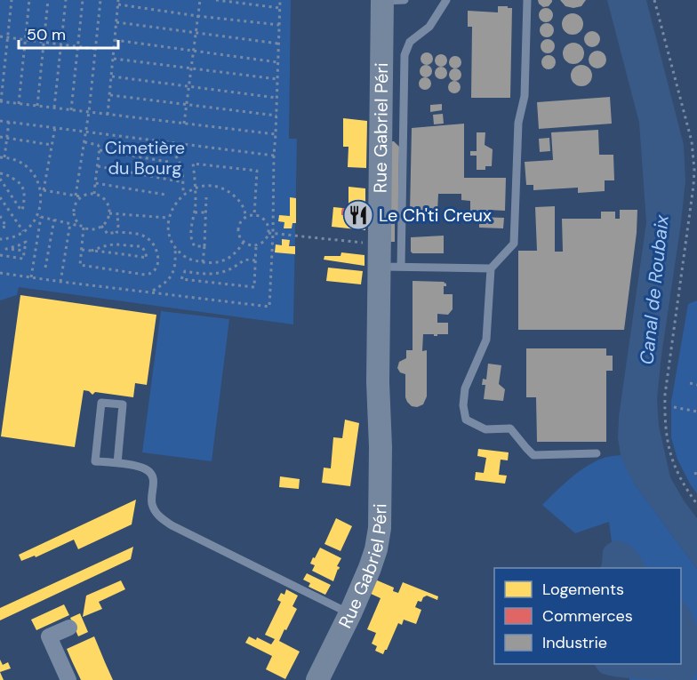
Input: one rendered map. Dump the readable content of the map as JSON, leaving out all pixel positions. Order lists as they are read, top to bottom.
{
  "streets": {
    "main road": ["Rue Gabriel Péri"]
  },
  "water": ["Canal de Roubaix"],
  "parks": ["Cimetière du Bourg"],
  "places": {
    "restaurant": ["Le Ch'ti Creux"]
  },
  "legend": ["Logements", "Commerces", "Industrie"],
  "scale_bar": "50 m"
}
